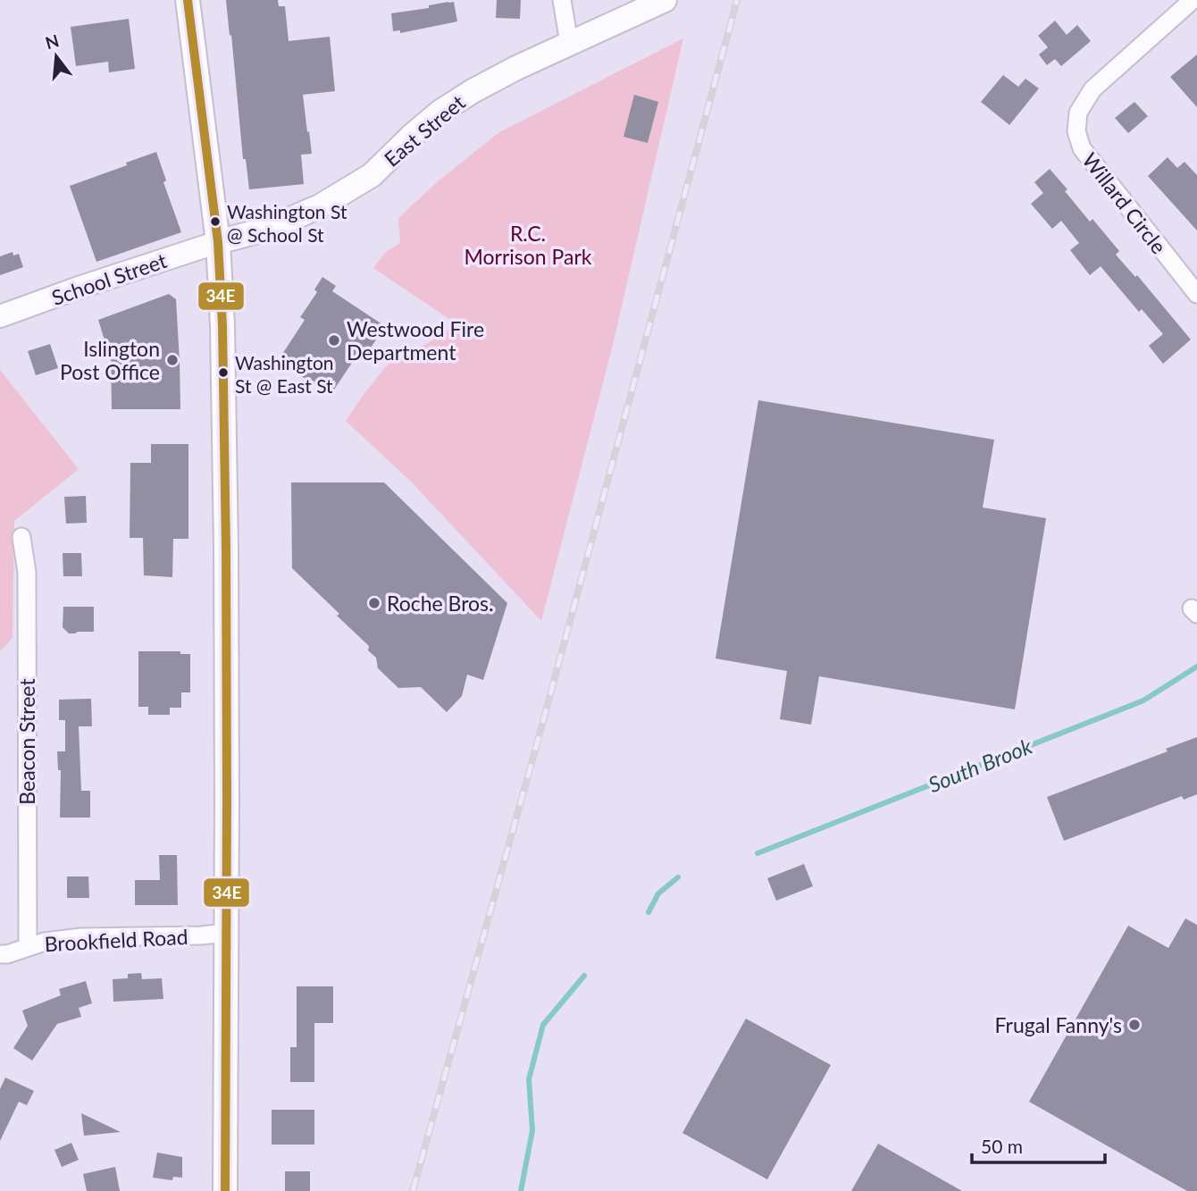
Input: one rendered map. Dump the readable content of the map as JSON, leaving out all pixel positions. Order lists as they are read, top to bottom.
{
  "streets": {
    "main road": ["East Street"],
    "street": [
      "Willard Circle",
      "School Street",
      "Beacon Street",
      "Brookfield Road"
    ]
  },
  "crossings": [
    ["East Street", "School Street"],
    ["Beacon Street", "Brookfield Road"]
  ],
  "water": ["South Brook"],
  "parks": ["R.C. Morrison Park"],
  "places": [
    "Washington St @ School St",
    "Westwood Fire Department",
    "Islington Post Office",
    "Washington St @ East St",
    "Roche Bros.",
    "Frugal Fanny's"
  ],
  "lines": ["transit line 34E"],
  "scale_bar": "50 m",
  "north": "top"
}
